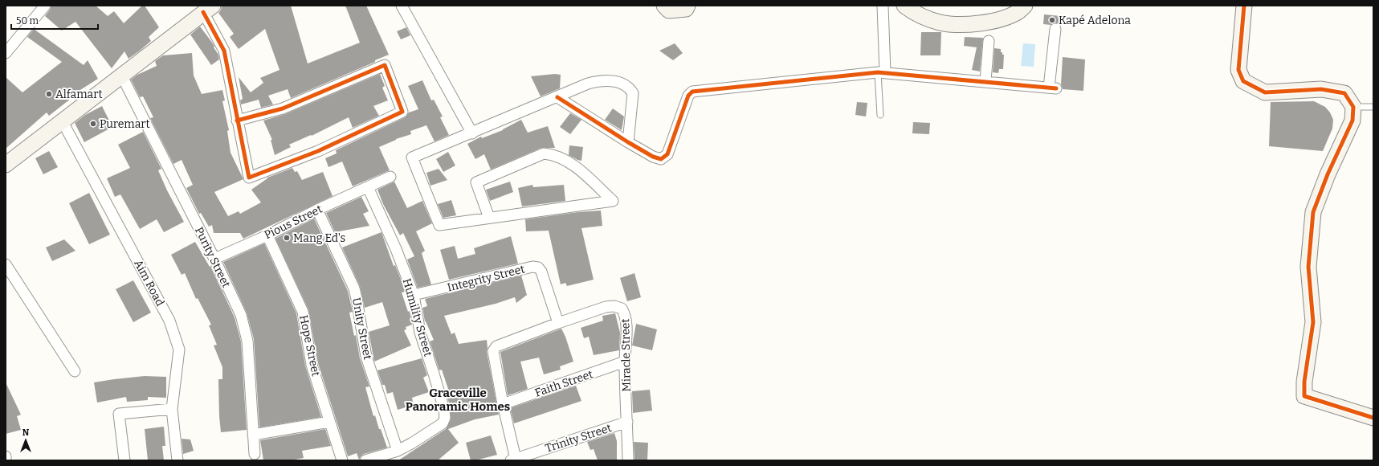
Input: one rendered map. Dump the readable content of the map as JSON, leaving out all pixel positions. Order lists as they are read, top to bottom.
{
  "streets": {
    "street": [
      "Pious Street",
      "Purity Street",
      "Integrity Street",
      "Aim Road",
      "Humility Street",
      "Unity Street",
      "Hope Street",
      "Miracle Street",
      "Faith Street",
      "Trinity Street"
    ]
  },
  "crossings": [
    ["Pious Street", "Purity Street"],
    ["Pious Street", "Humility Street"],
    ["Pious Street", "Unity Street"],
    ["Pious Street", "Hope Street"],
    ["Integrity Street", "Humility Street"],
    ["Integrity Street", "Miracle Street"],
    ["Humility Street", "Unity Street"],
    ["Miracle Street", "Faith Street"],
    ["Miracle Street", "Trinity Street"]
  ],
  "districts": ["Graceville Panoramic Homes"],
  "places": [
    "Kapé Adelona",
    "Alfamart",
    "Puremart",
    "Mang Ed's"
  ],
  "scale_bar": "50 m",
  "north": "top"
}
